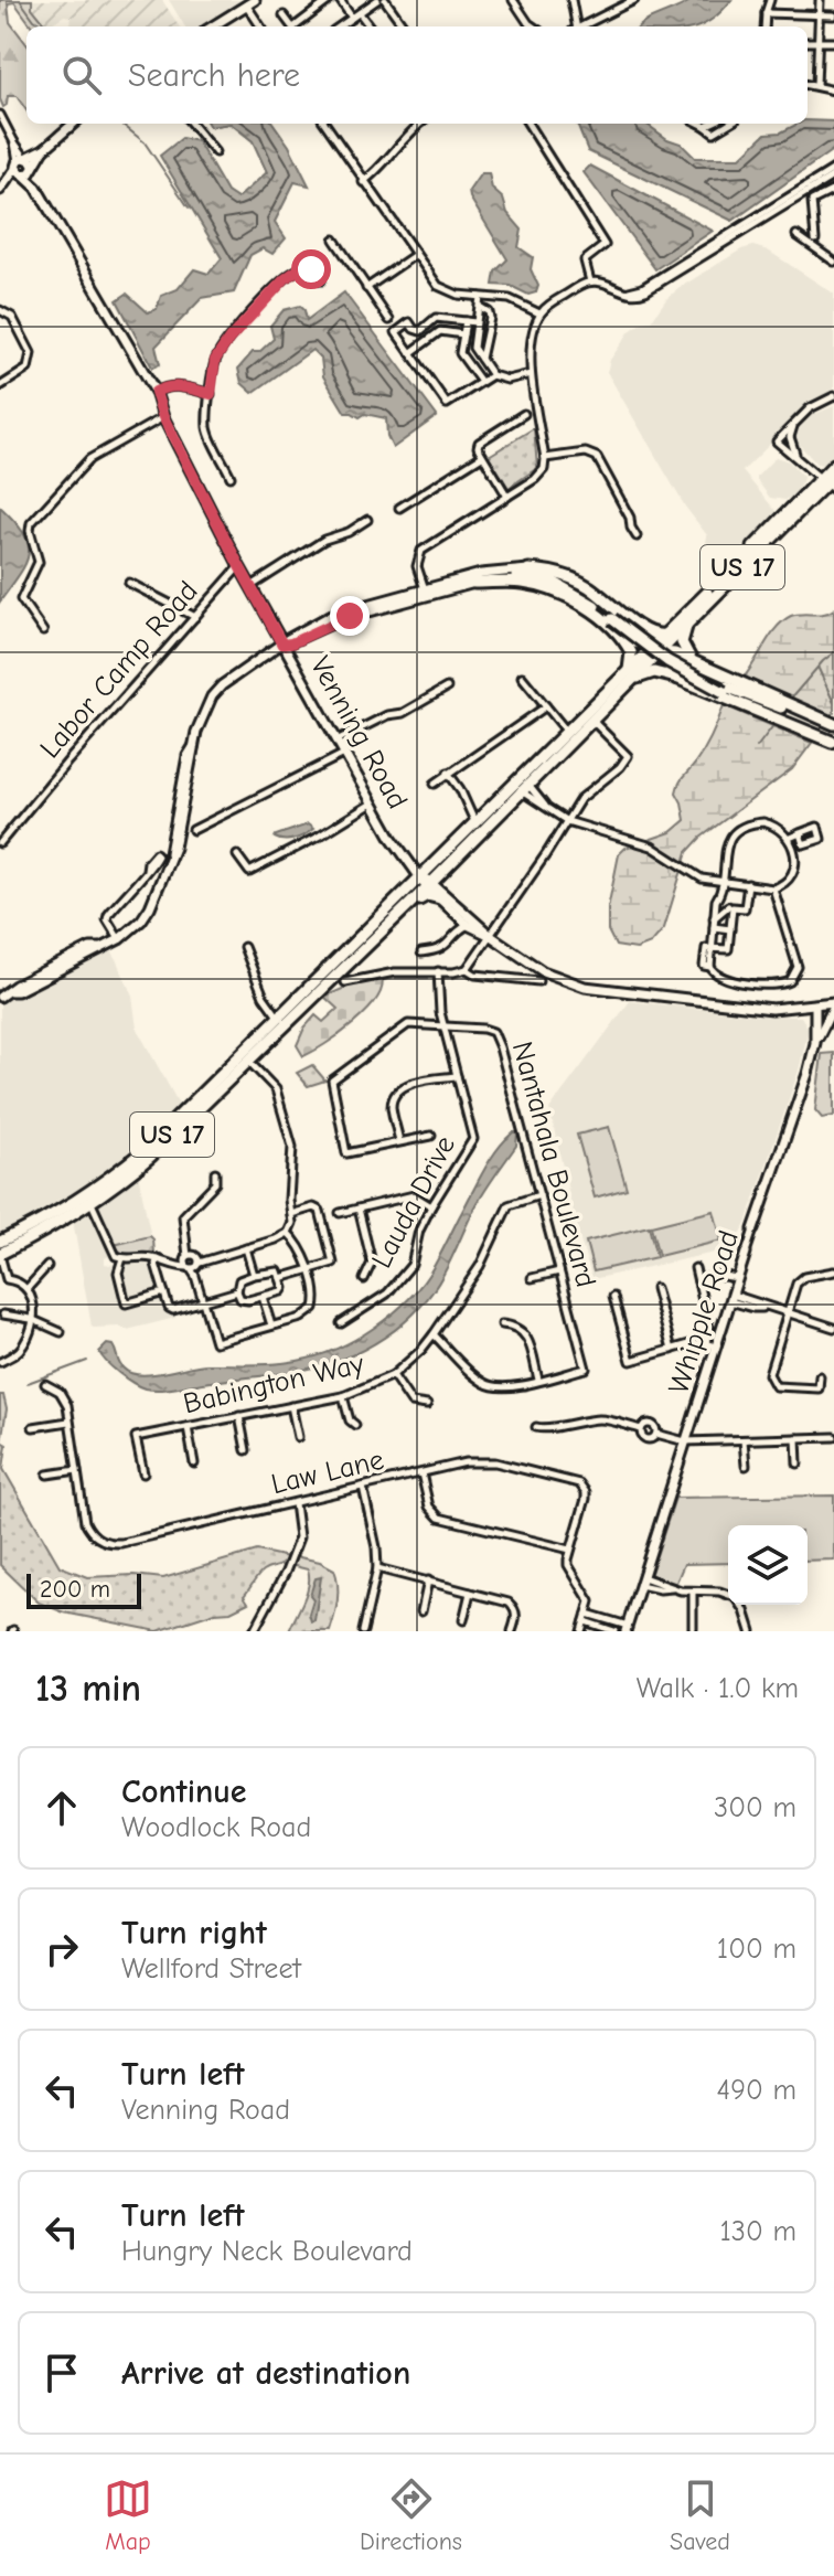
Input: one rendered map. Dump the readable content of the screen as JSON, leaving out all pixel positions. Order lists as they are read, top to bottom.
{
  "streets": {
    "highway": ["US 17"],
    "main road": ["Venning Road", "Whipple Road"],
    "street": [
      "Labor Camp Road",
      "Nantahala Boulevard",
      "Lauda Drive",
      "Babington Way",
      "Law Lane"
    ]
  },
  "crossings": [
    ["US 17", "Venning Road"],
    ["Labor Camp Road", "Venning Road"],
    ["Nantahala Boulevard", "Lauda Drive"],
    ["Nantahala Boulevard", "Babington Way"]
  ],
  "scale_bar": "200 m",
  "page": {
    "search": "Search here",
    "scale": "200 m",
    "heading": ["13 min", "Walk · 1.0 km"],
    "list": [
      ["Continue", "Woodlock Road", "300 m"],
      ["Turn right", "Wellford Street", "100 m"],
      ["Turn left", "Venning Road", "490 m"],
      ["Turn left", "Hungry Neck Boulevard", "130 m"],
      "Arrive at destination"
    ],
    "nav": ["Map", "Directions", "Saved"]
  }
}
